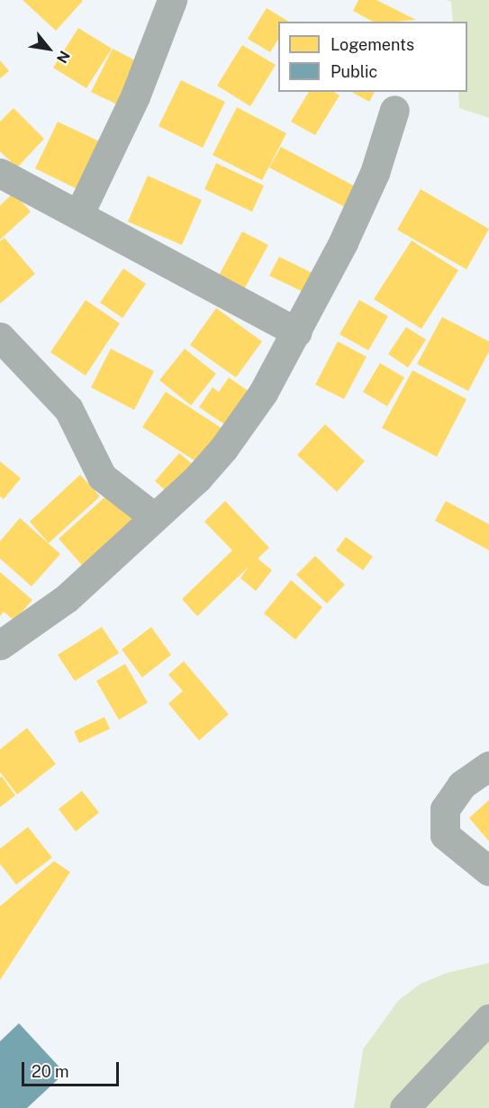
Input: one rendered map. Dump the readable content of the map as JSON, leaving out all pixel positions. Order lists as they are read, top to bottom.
{
  "legend": ["Logements", "Public"],
  "scale_bar": "20 m",
  "north": "bottom right"
}
